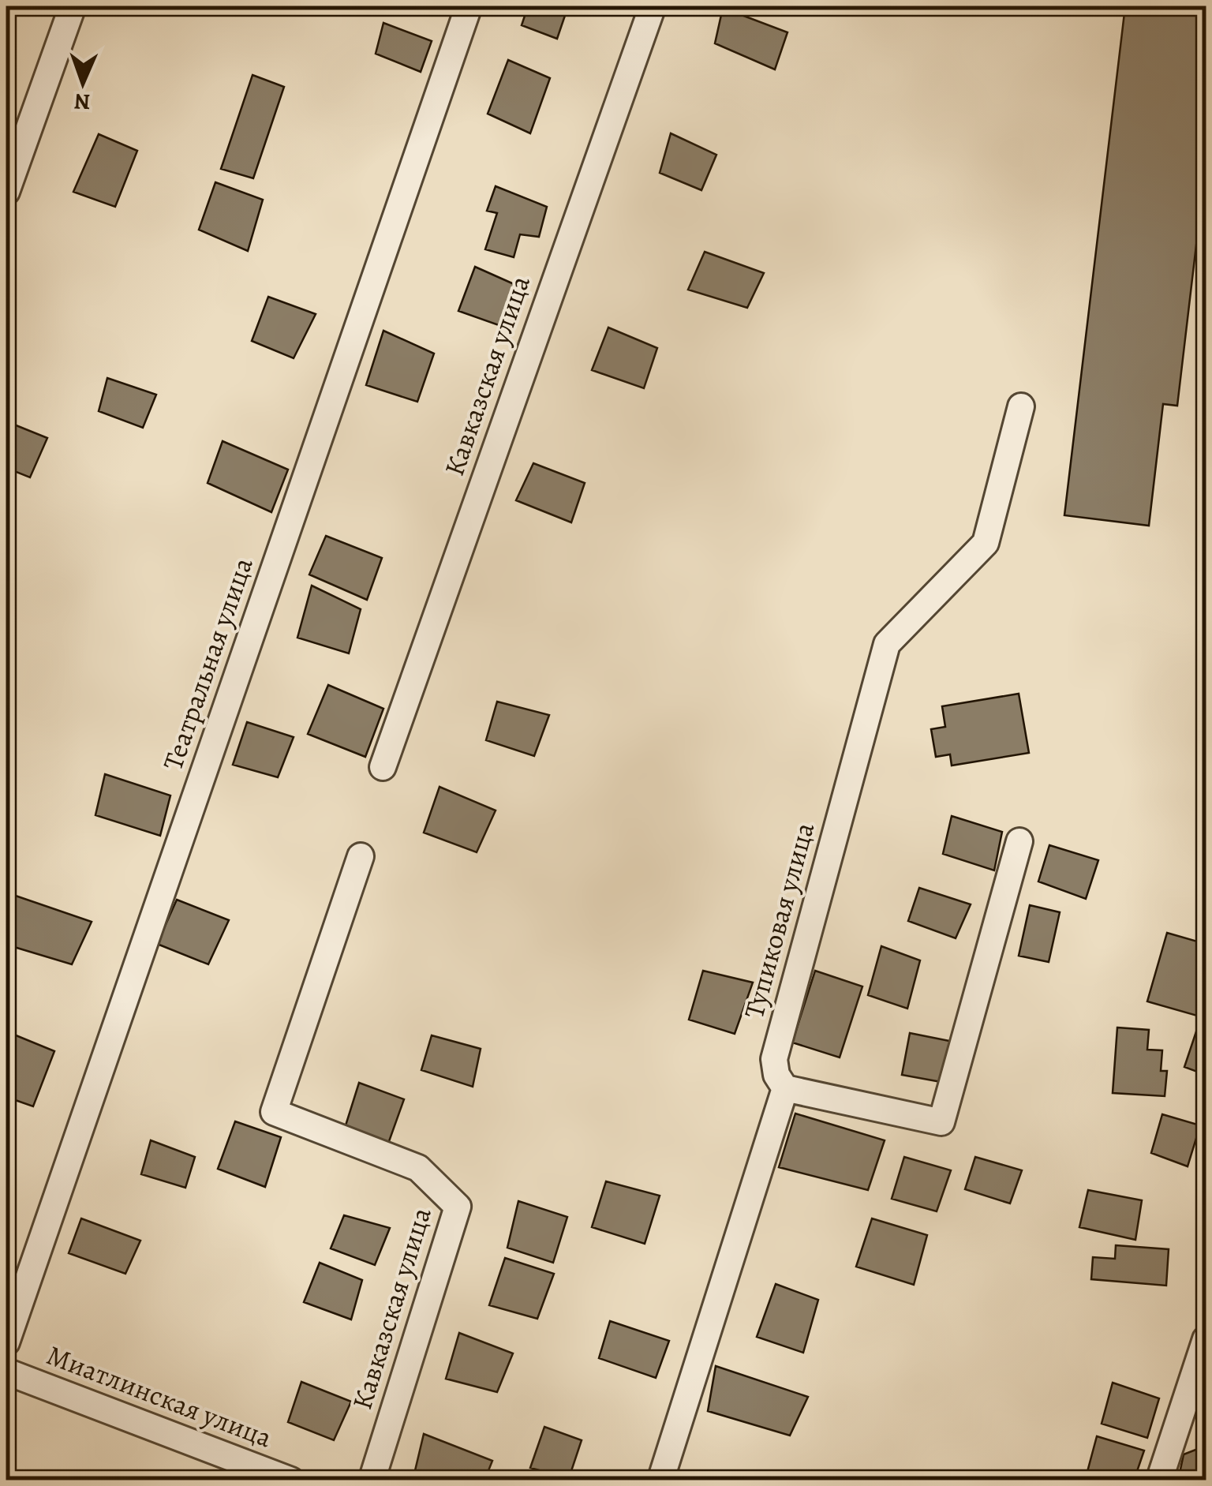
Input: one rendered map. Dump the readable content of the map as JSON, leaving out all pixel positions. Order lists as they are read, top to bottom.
{
  "streets": {
    "street": [
      "Кавказская улица",
      "Театральная улица",
      "Тупиковая улица",
      "Миатлинская улица"
    ]
  },
  "north": "bottom"
}
